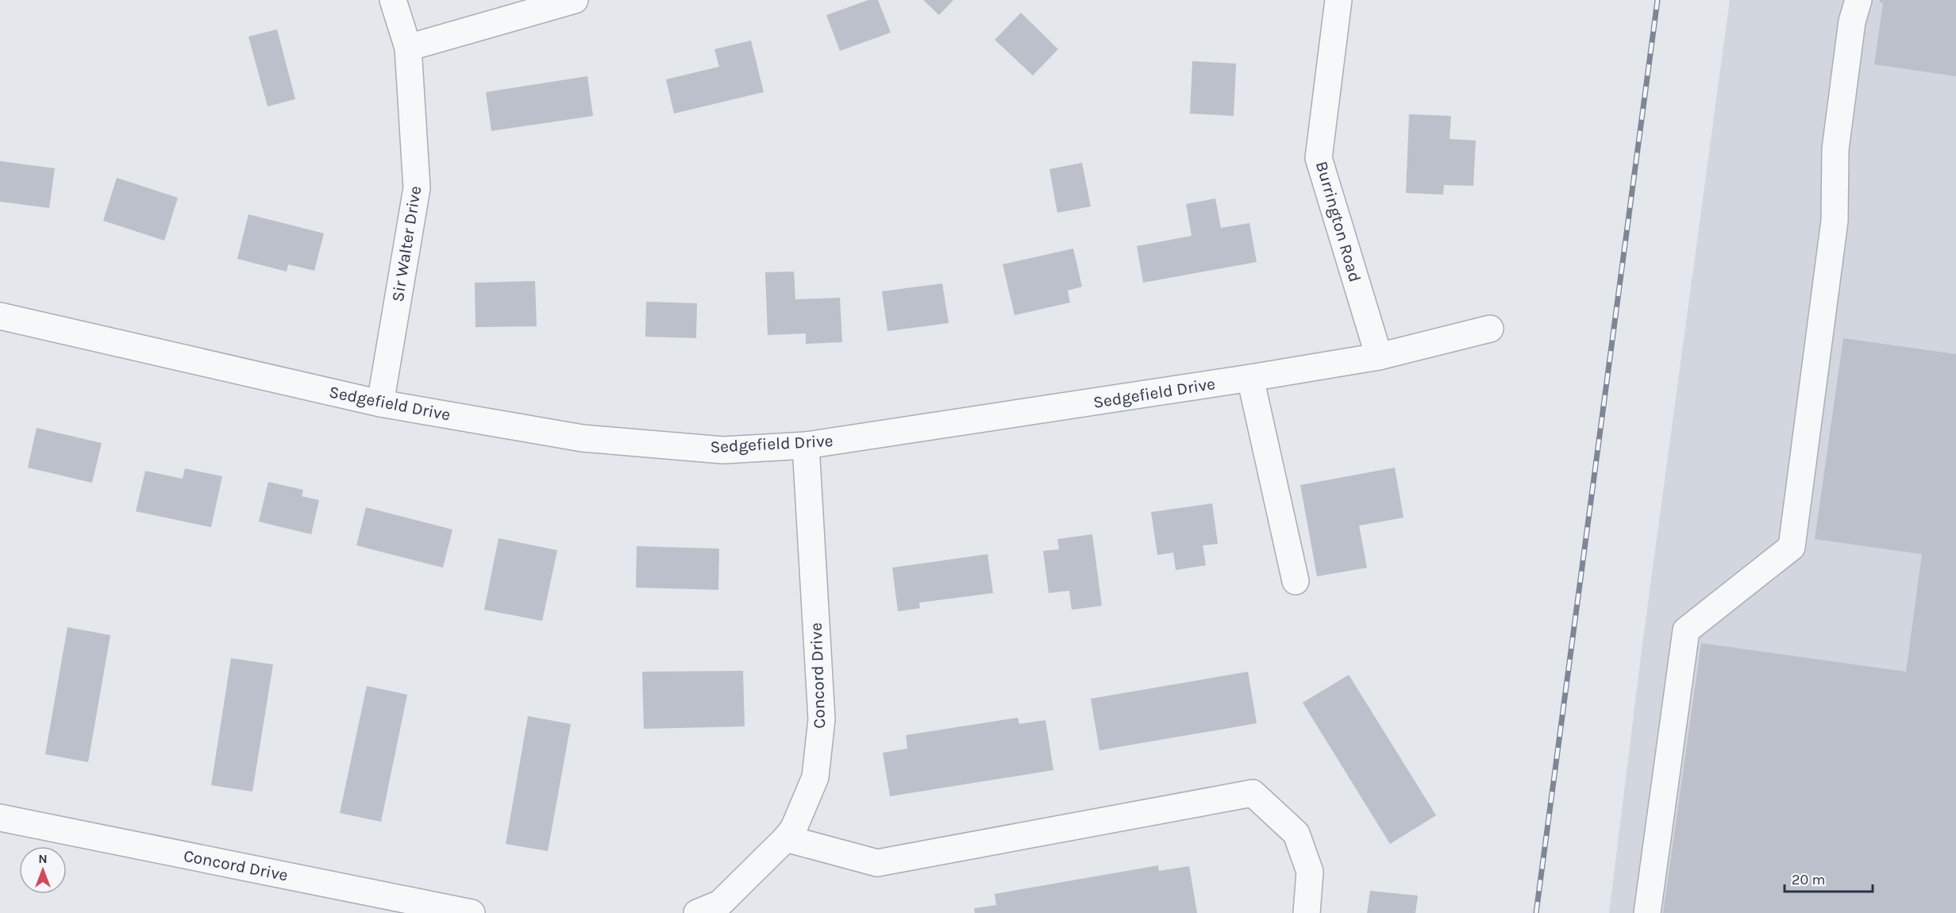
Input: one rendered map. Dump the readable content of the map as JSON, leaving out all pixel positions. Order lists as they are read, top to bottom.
{
  "streets": {
    "street": [
      "Burrington Road",
      "Sir Walter Drive",
      "Sedgefield Drive",
      "Concord Drive"
    ]
  },
  "crossings": [
    ["Burrington Road", "Sedgefield Drive"],
    ["Sir Walter Drive", "Sedgefield Drive"],
    ["Sedgefield Drive", "Concord Drive"]
  ],
  "scale_bar": "20 m",
  "north": "top"
}
